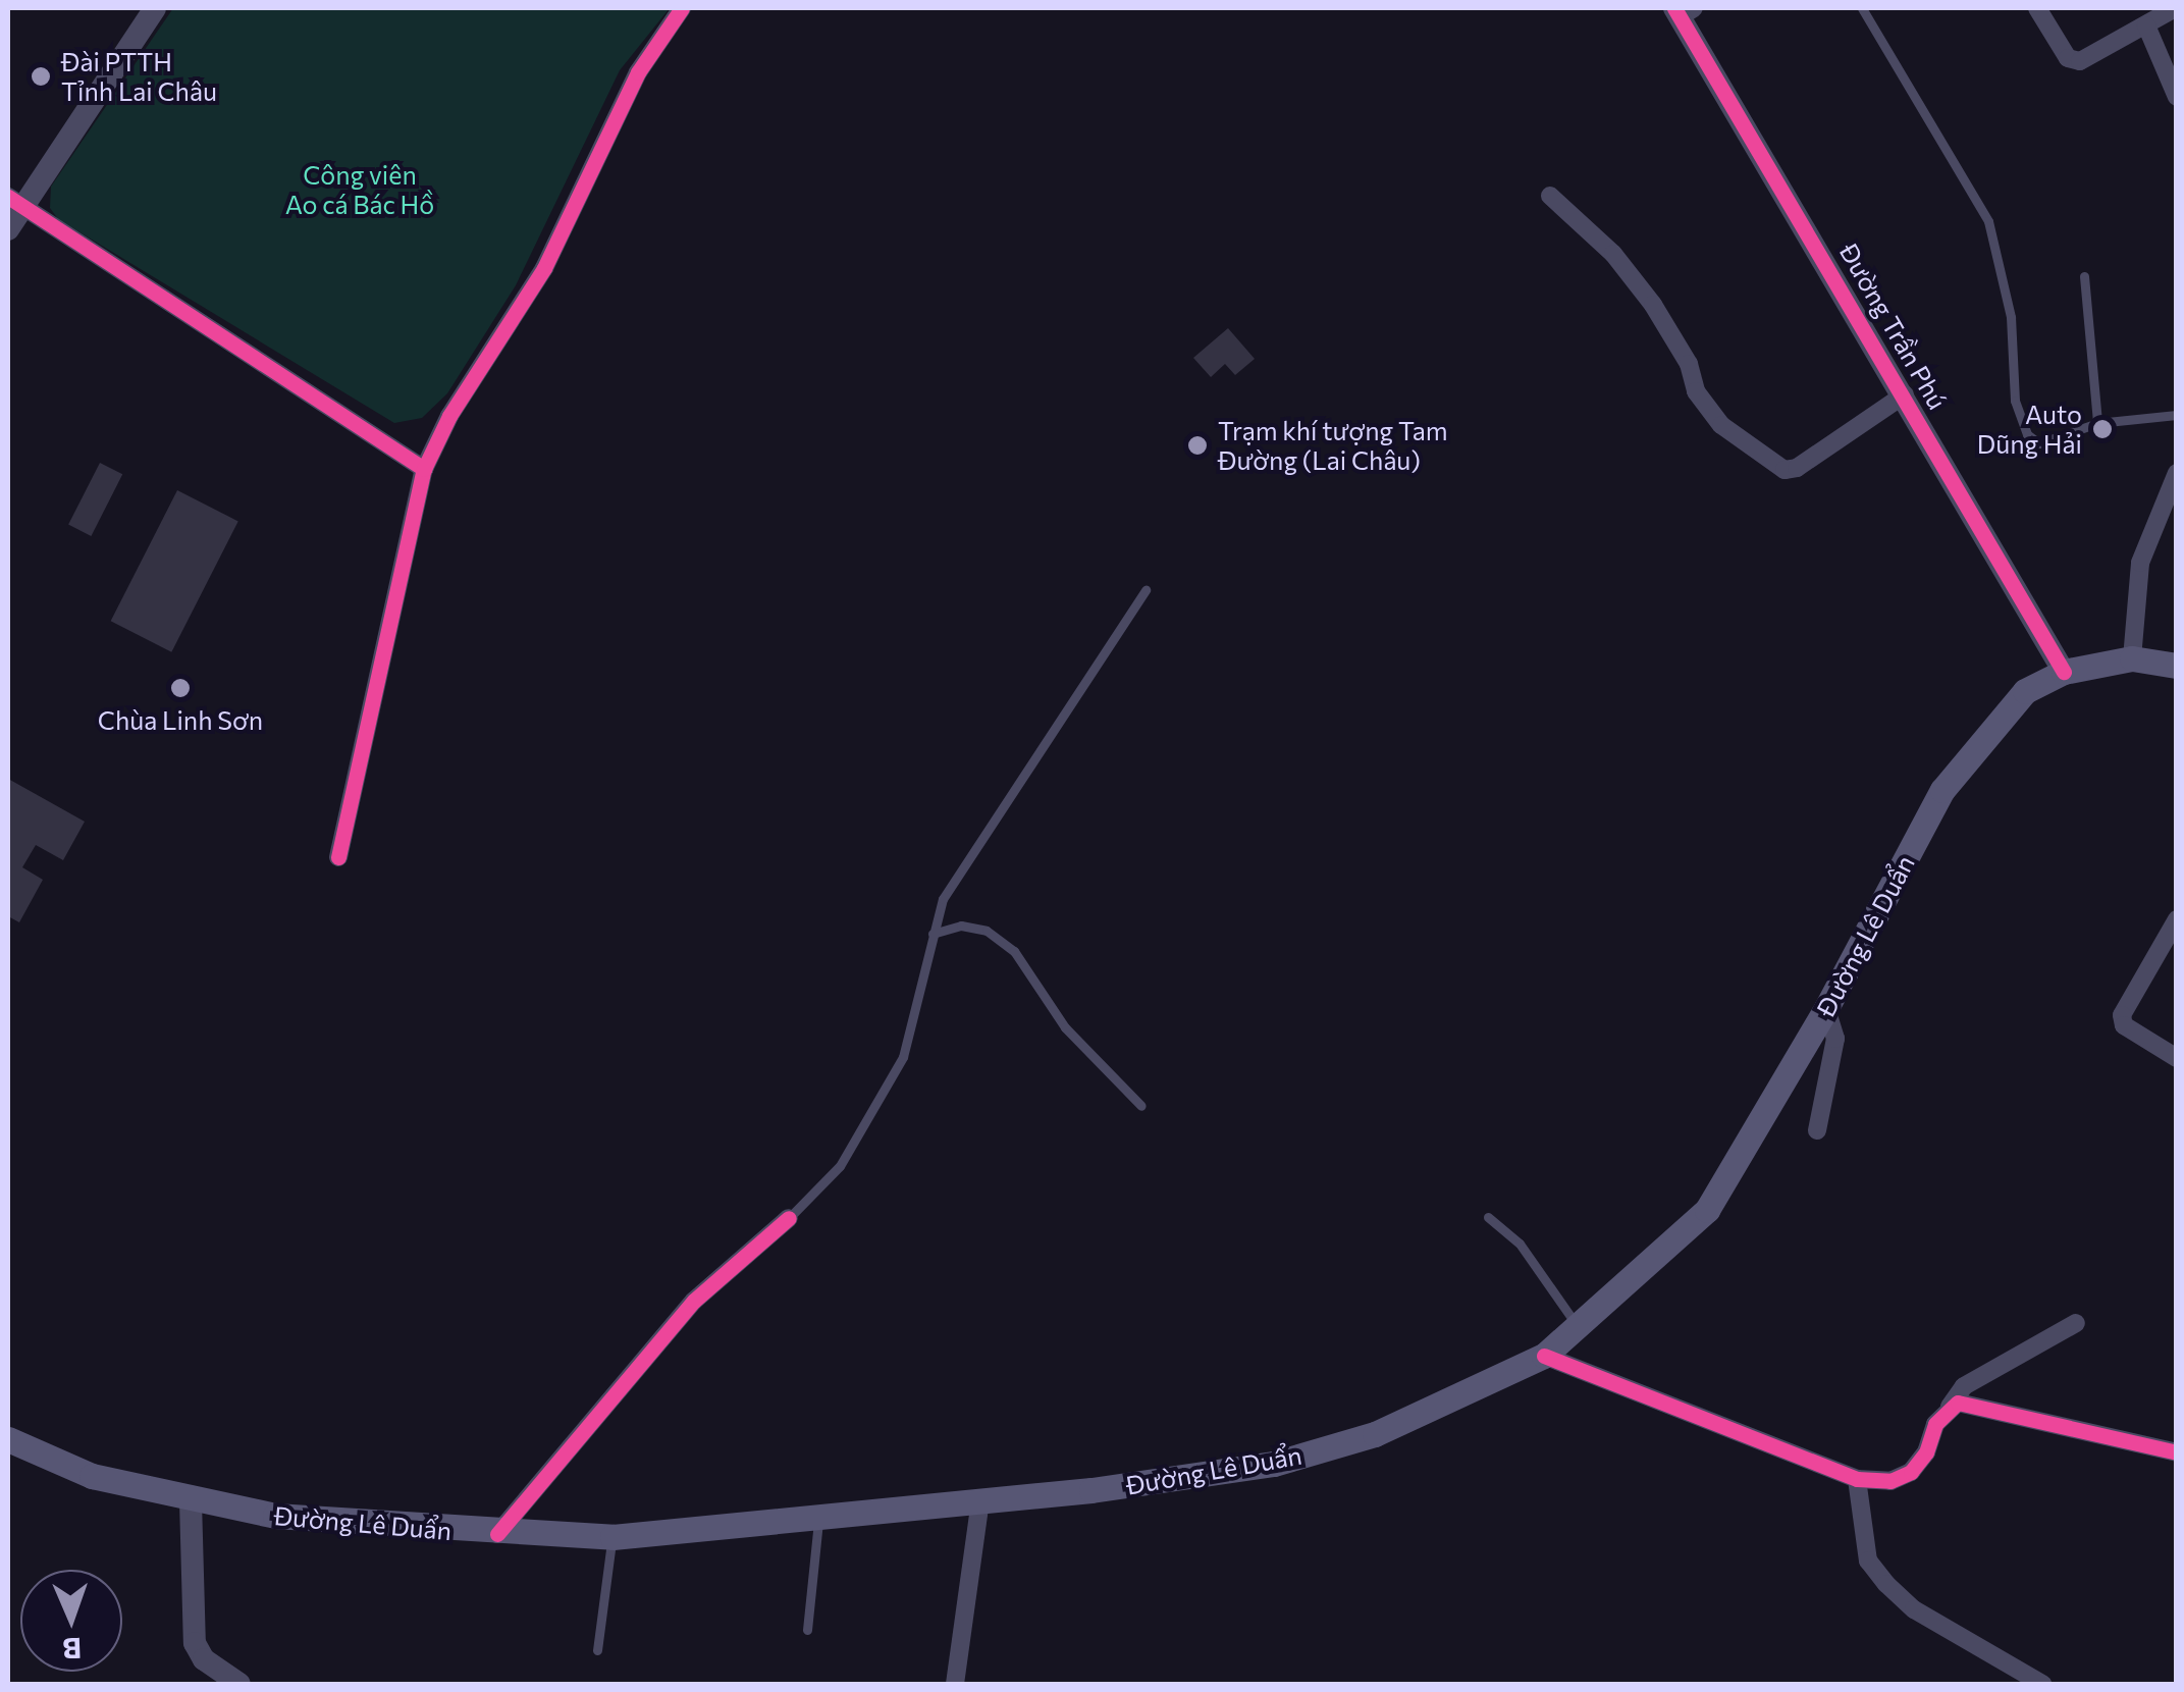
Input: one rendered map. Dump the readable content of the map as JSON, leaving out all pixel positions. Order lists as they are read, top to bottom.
{
  "streets": {
    "main road": ["Đường Lê Duẩn"],
    "street": ["Đường Trần Phú"]
  },
  "crossings": [
    ["Đường Trần Phú", "Đường Lê Duẩn"]
  ],
  "parks": ["Công viên Ao cá Bác Hồ"],
  "places": [
    "Đài PTTH Tỉnh Lai Châu",
    "Auto Dũng Hải",
    "Trạm khí tượng Tam Đường (Lai Châu)",
    "Chùa Linh Sơn"
  ],
  "north": "bottom"
}
